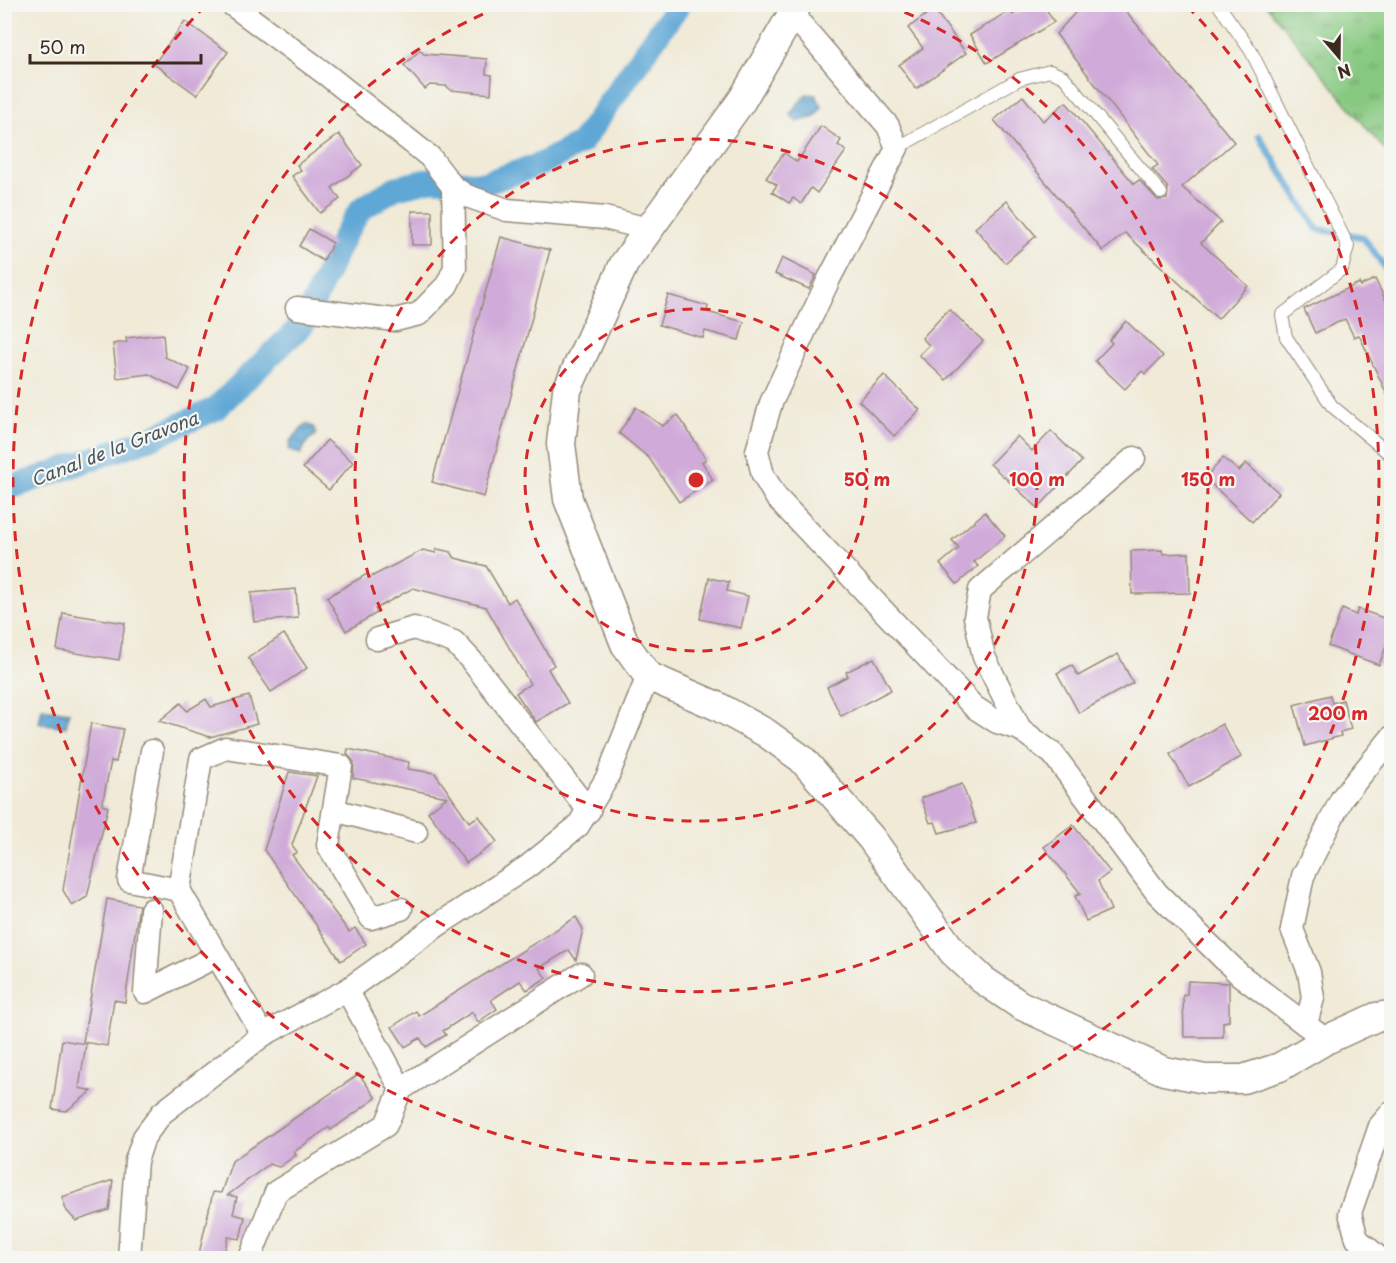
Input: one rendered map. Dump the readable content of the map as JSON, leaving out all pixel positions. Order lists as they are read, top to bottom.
{
  "water": ["Canal de la Gravona"],
  "scale_bar": "50 m",
  "north": "bottom",
  "rings": [
    "50 m",
    "100 m",
    "150 m",
    "200 m"
  ]
}
